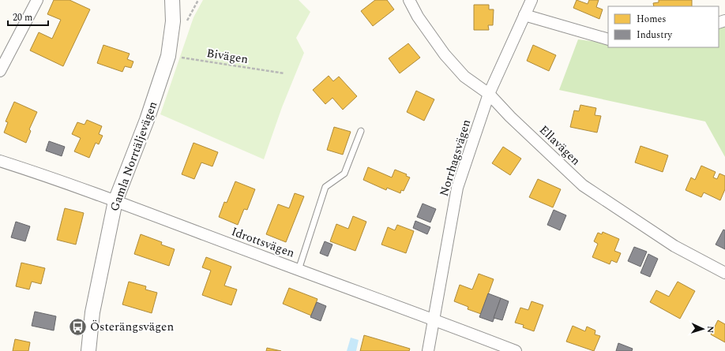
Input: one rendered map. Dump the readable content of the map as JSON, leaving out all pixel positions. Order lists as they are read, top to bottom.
{
  "streets": {
    "street": [
      "Ellavägen",
      "Gamla Norrtäljevägen",
      "Norrhagsvägen",
      "Idrottsvägen"
    ],
    "path": ["Bivägen"]
  },
  "crossings": [
    ["Bivägen", "Gamla Norrtäljevägen"],
    ["Ellavägen", "Norrhagsvägen"],
    ["Gamla Norrtäljevägen", "Idrottsvägen"],
    ["Norrhagsvägen", "Idrottsvägen"]
  ],
  "places": {
    "bus stop": ["Österängsvägen"]
  },
  "legend": ["Homes", "Industry"],
  "scale_bar": "20 m",
  "north": "right"
}
